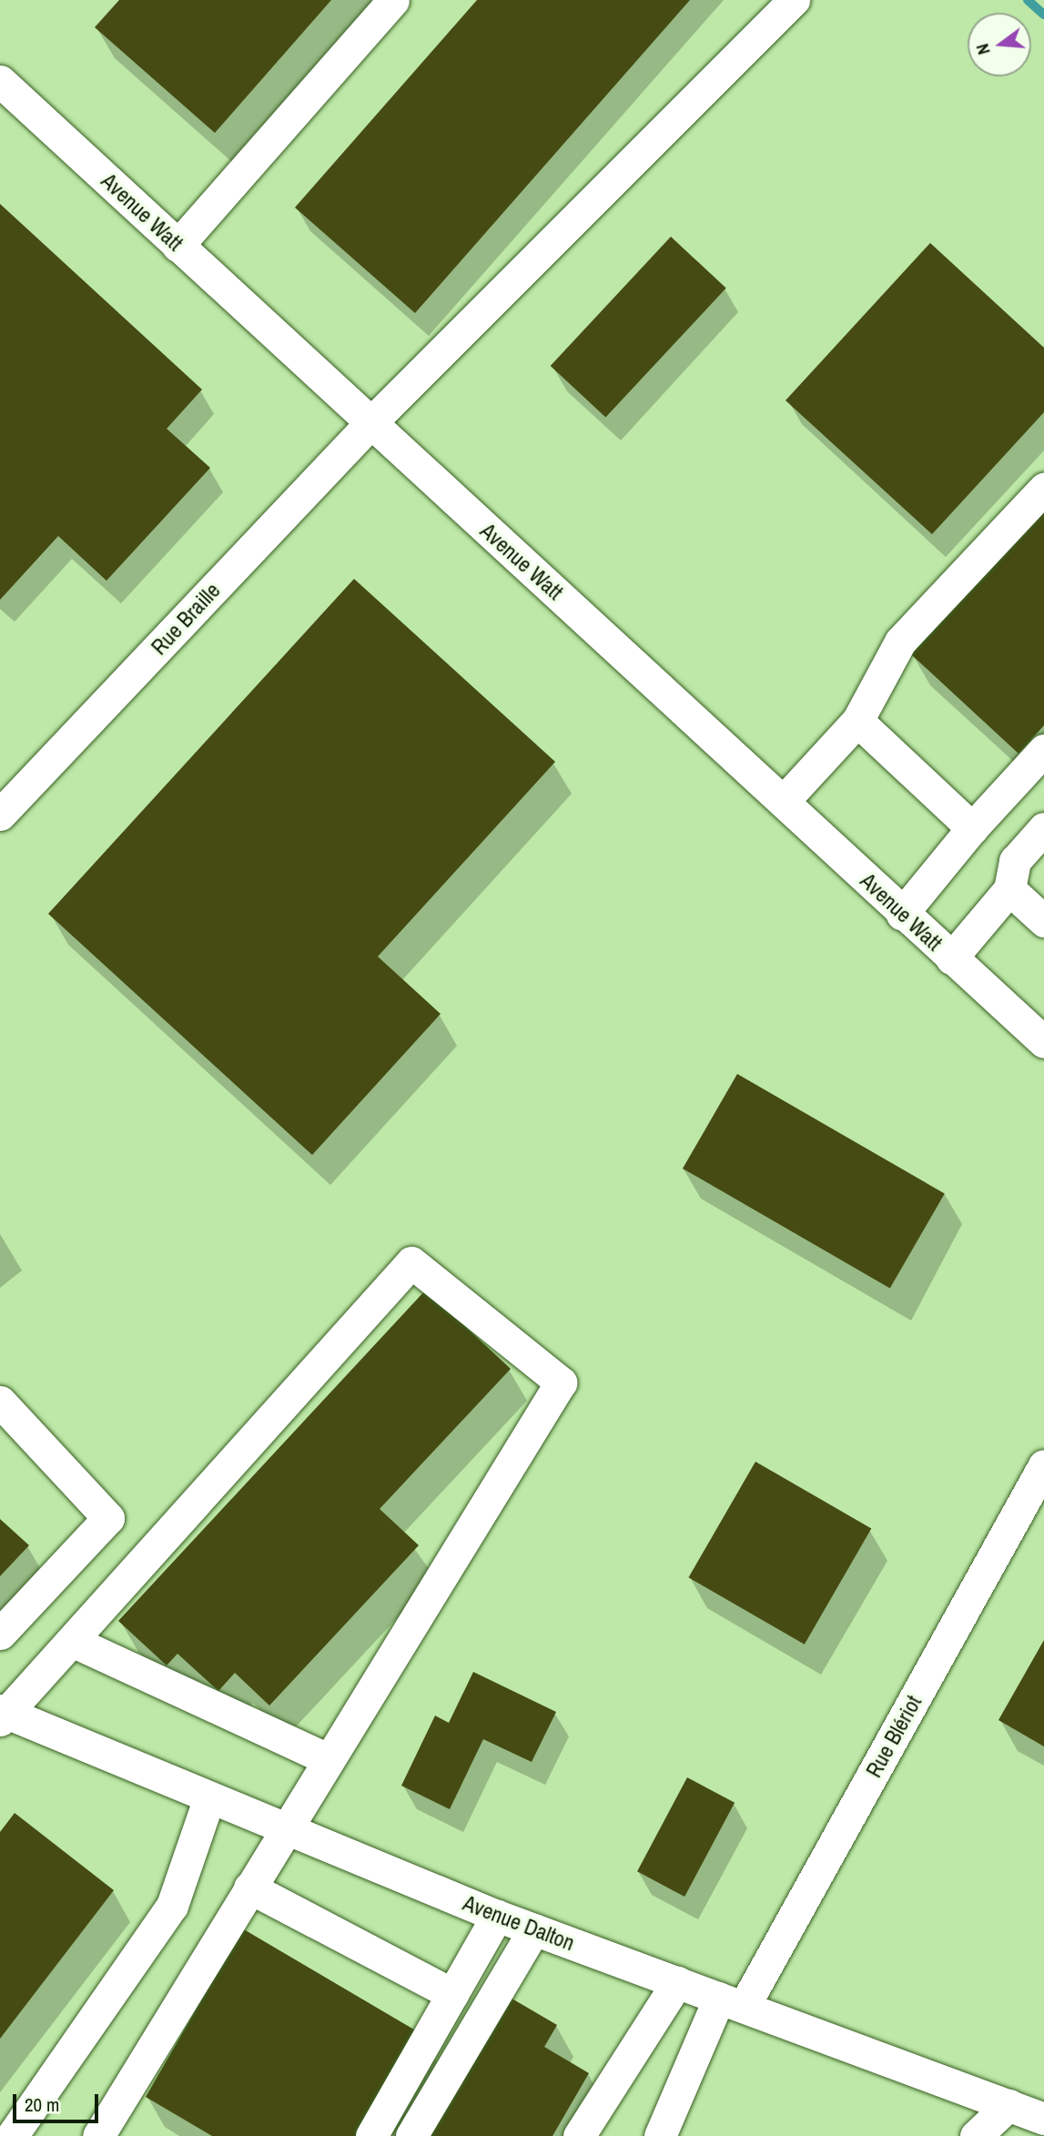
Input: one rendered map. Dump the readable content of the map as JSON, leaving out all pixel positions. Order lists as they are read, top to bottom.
{
  "streets": {
    "street": [
      "Avenue Watt",
      "Rue Braille",
      "Rue Blériot",
      "Avenue Dalton"
    ]
  },
  "crossings": [
    ["Avenue Watt", "Rue Braille"],
    ["Rue Blériot", "Avenue Dalton"]
  ],
  "scale_bar": "20 m",
  "north": "left"
}
